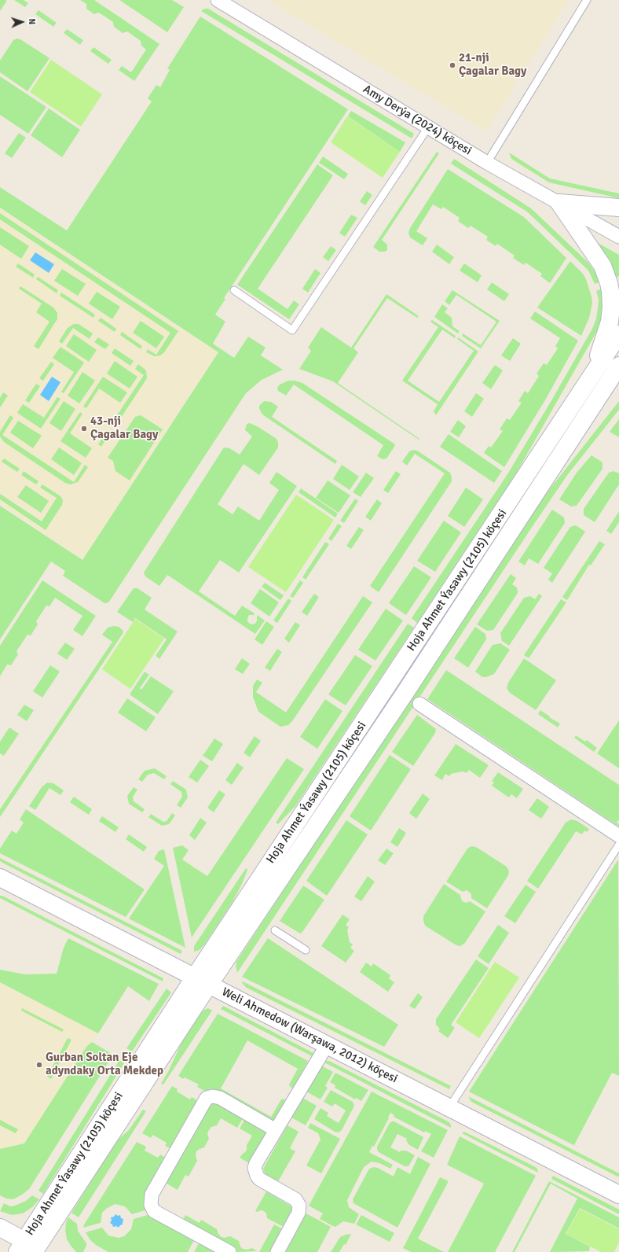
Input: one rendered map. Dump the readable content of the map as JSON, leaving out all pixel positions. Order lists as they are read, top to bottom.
{
  "streets": {
    "main road": ["Hoja Ahmet Ýasawy (2105) köçesi", "Weli Ahmedow (Warşawa, 2012) köçesi"],
    "street": ["Amy Derýa (2024) köçesi"]
  },
  "crossings": [
    ["Hoja Ahmet Ýasawy (2105) köçesi", "Weli Ahmedow (Warşawa, 2012) köçesi"]
  ],
  "places": ["21-nji Çagalar Bagy", "43-nji Çagalar Bagy", "Gurban Soltan Eje adyndaky Orta Mekdep"],
  "north": "right"
}
